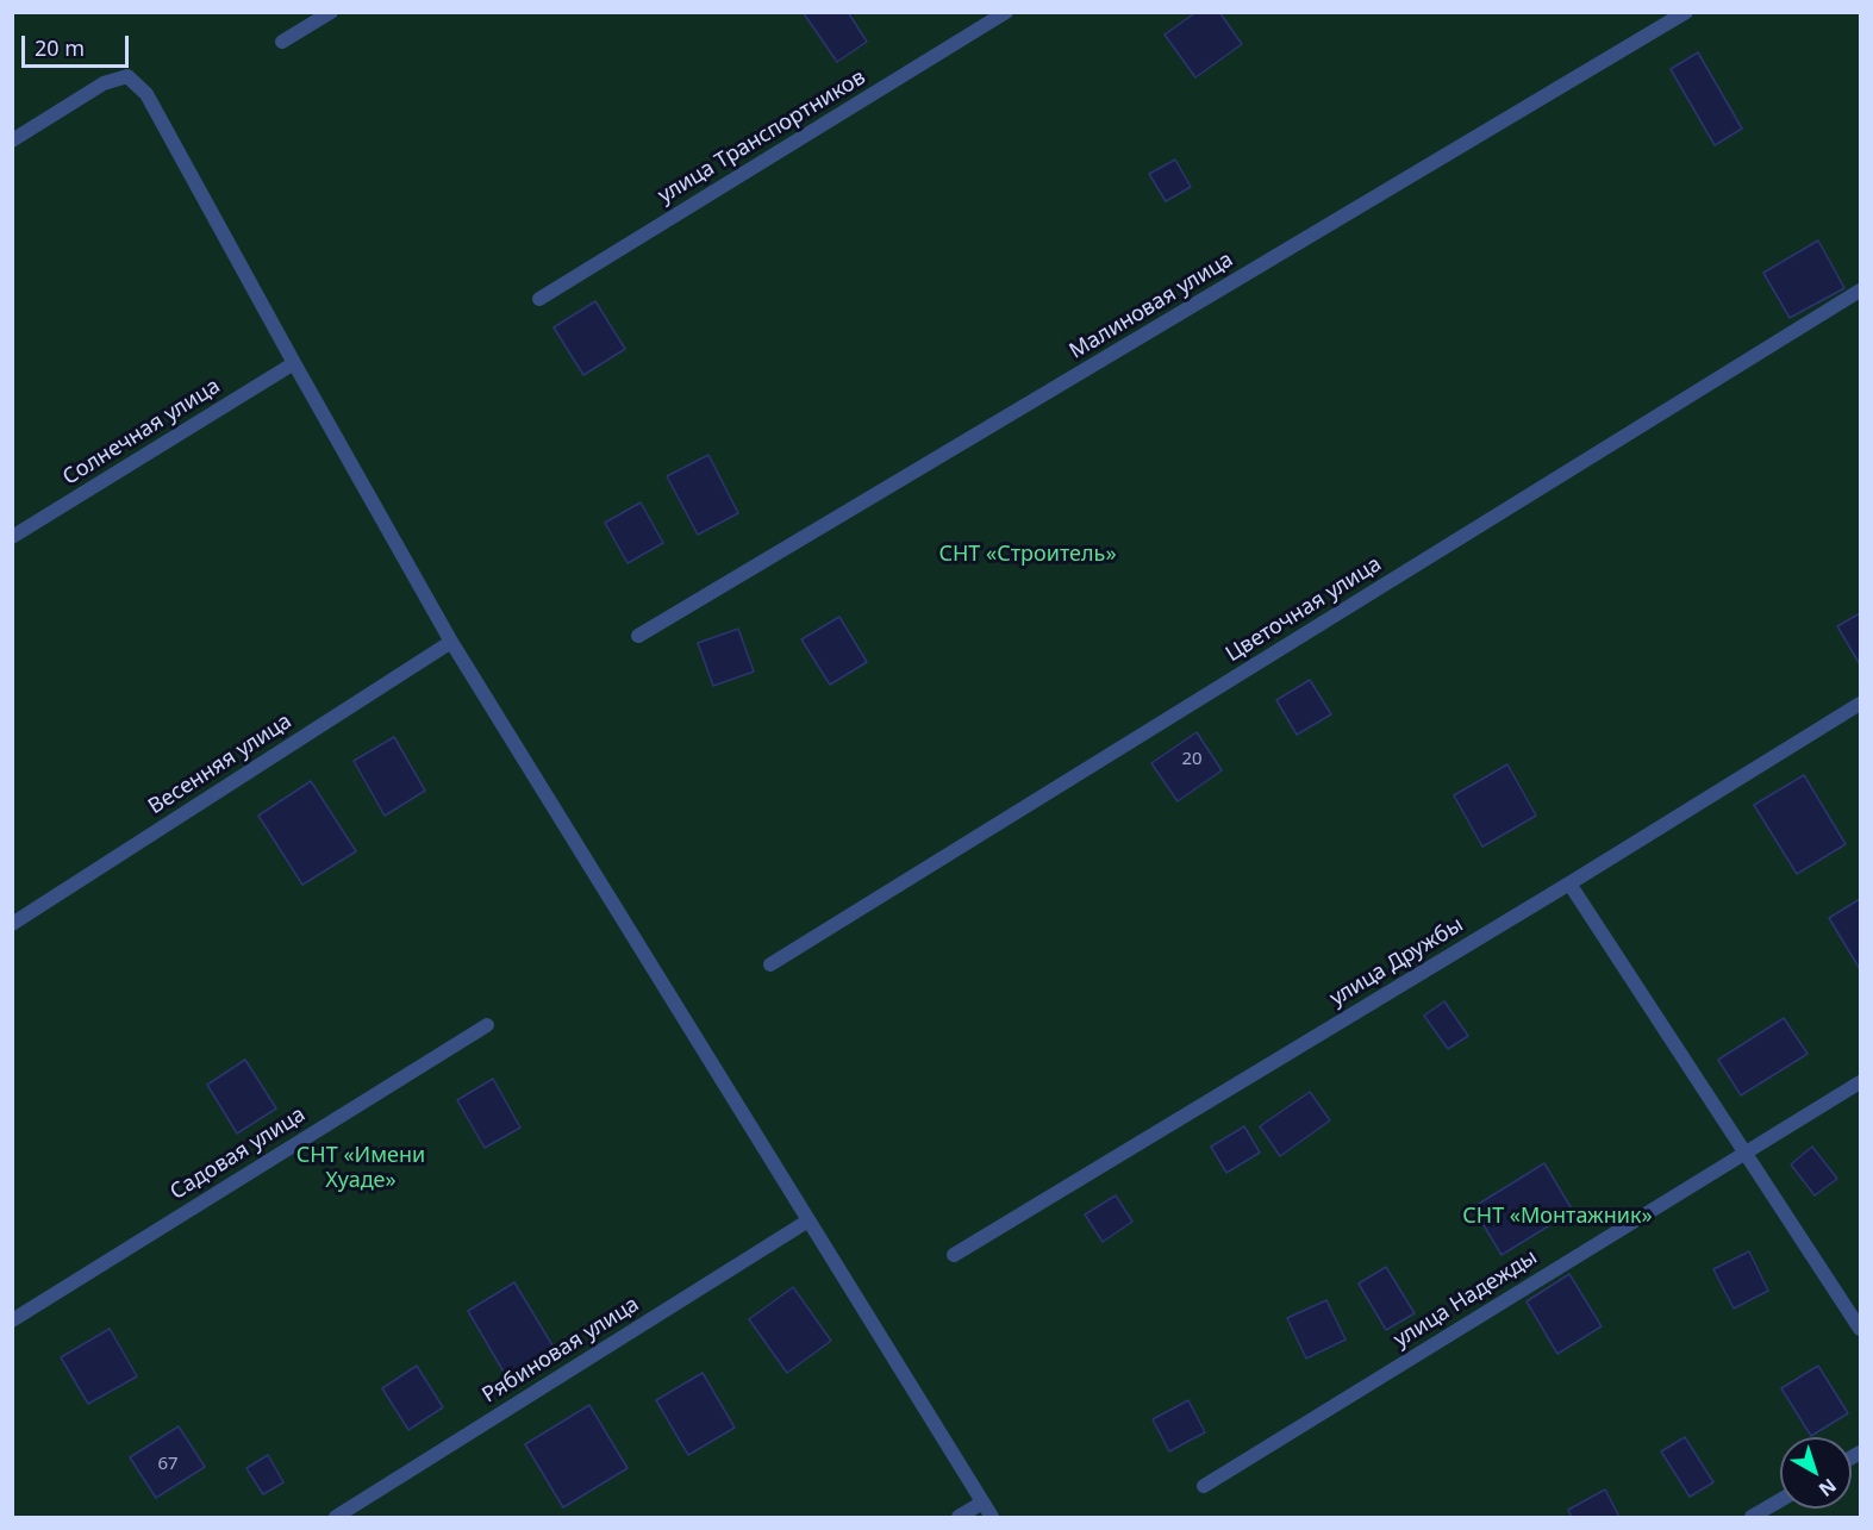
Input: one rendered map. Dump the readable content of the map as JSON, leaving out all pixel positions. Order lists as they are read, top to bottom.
{
  "streets": {
    "street": [
      "улица Транспортников",
      "Малиновая улица",
      "Солнечная улица",
      "Цветочная улица",
      "Весенняя улица",
      "улица Дружбы",
      "Садовая улица",
      "улица Надежды",
      "Рябиновая улица"
    ]
  },
  "parks": ["СНТ «Строитель»", "СНТ «Имени Хуаде»", "СНТ «Монтажник»"],
  "house_numbers": ["20", "67"],
  "scale_bar": "20 m",
  "north": "bottom right"
}
